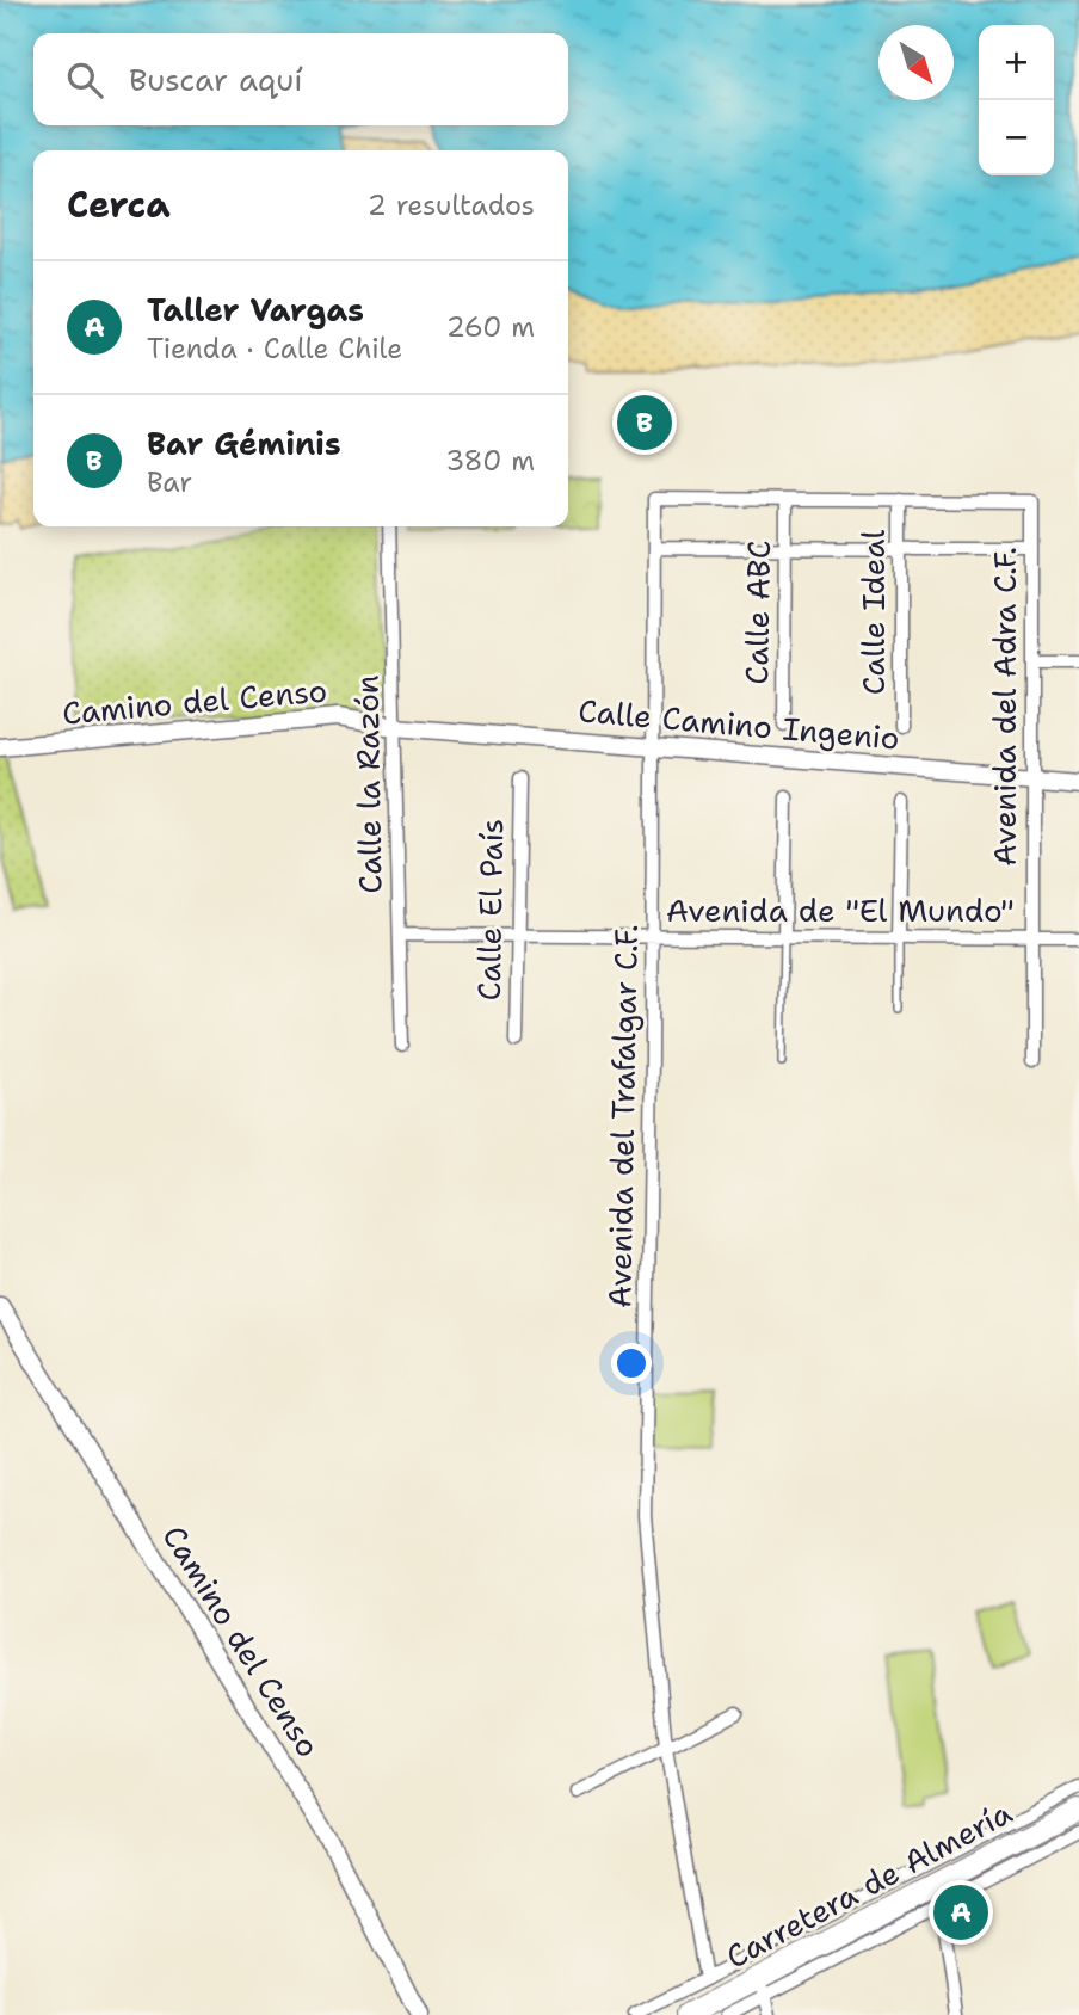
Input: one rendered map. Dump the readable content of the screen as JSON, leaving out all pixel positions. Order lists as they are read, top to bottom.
{
  "streets": {
    "highway": ["Carretera de Almería"],
    "street": [
      "Calle ABC",
      "Calle Ideal",
      "Camino del Censo",
      "Avenida del Adra C.F.",
      "Calle Camino Ingenio",
      "Calle la Razón",
      "Calle El País",
      "Avenida de \"El Mundo\"",
      "Avenida del Trafalgar C.F."
    ]
  },
  "crossings": [
    ["Calle ABC", "Avenida del Trafalgar C.F."],
    ["Calle Ideal", "Avenida del Adra C.F."],
    ["Camino del Censo", "Calle Camino Ingenio"],
    ["Camino del Censo", "Calle la Razón"],
    ["Avenida del Adra C.F.", "Calle Camino Ingenio"],
    ["Avenida del Adra C.F.", "Avenida de \"El Mundo\""],
    ["Calle Camino Ingenio", "Calle la Razón"],
    ["Calle Camino Ingenio", "Avenida del Trafalgar C.F."],
    ["Calle la Razón", "Avenida de \"El Mundo\""],
    ["Calle El País", "Avenida de \"El Mundo\""],
    ["Avenida de \"El Mundo\"", "Avenida del Trafalgar C.F."]
  ],
  "north": "bottom right",
  "page": {
    "map_buttons": ["+", "−"],
    "search": "Buscar aquí",
    "heading": ["Cerca", "2 resultados"],
    "list": [
      {
        "mark": "A",
        "name": "Taller Vargas",
        "note": "Tienda · Calle Chile",
        "value": "260 m"
      },
      {
        "mark": "B",
        "name": "Bar Géminis",
        "note": "Bar",
        "value": "380 m"
      }
    ],
    "pins": ["B", "A"]
  }
}
